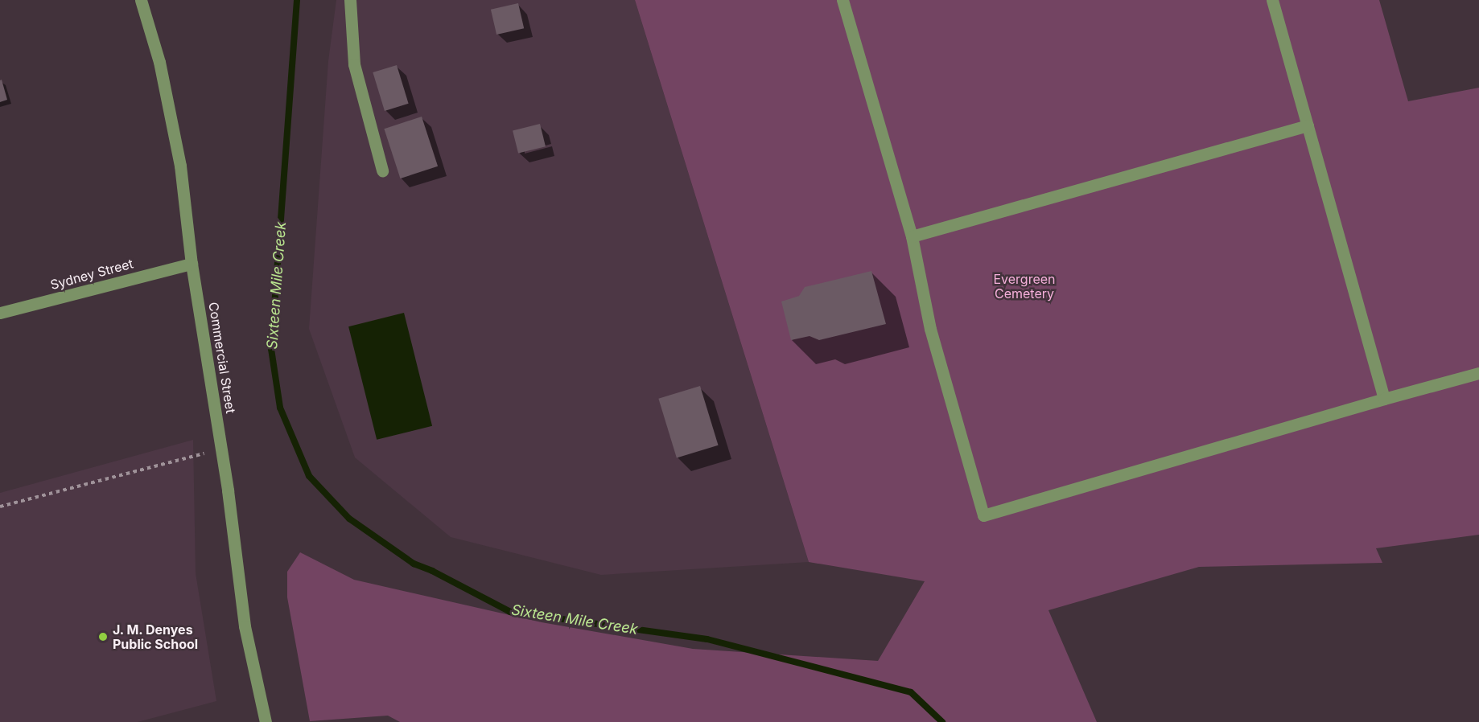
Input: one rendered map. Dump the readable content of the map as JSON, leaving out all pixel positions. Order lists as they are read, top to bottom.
{
  "streets": {
    "street": ["Sydney Street", "Commercial Street"]
  },
  "crossings": [
    ["Sydney Street", "Commercial Street"]
  ],
  "water": ["Sixteen Mile Creek"],
  "parks": ["Evergreen Cemetery"],
  "places": ["J. M. Denyes Public School"]
}
